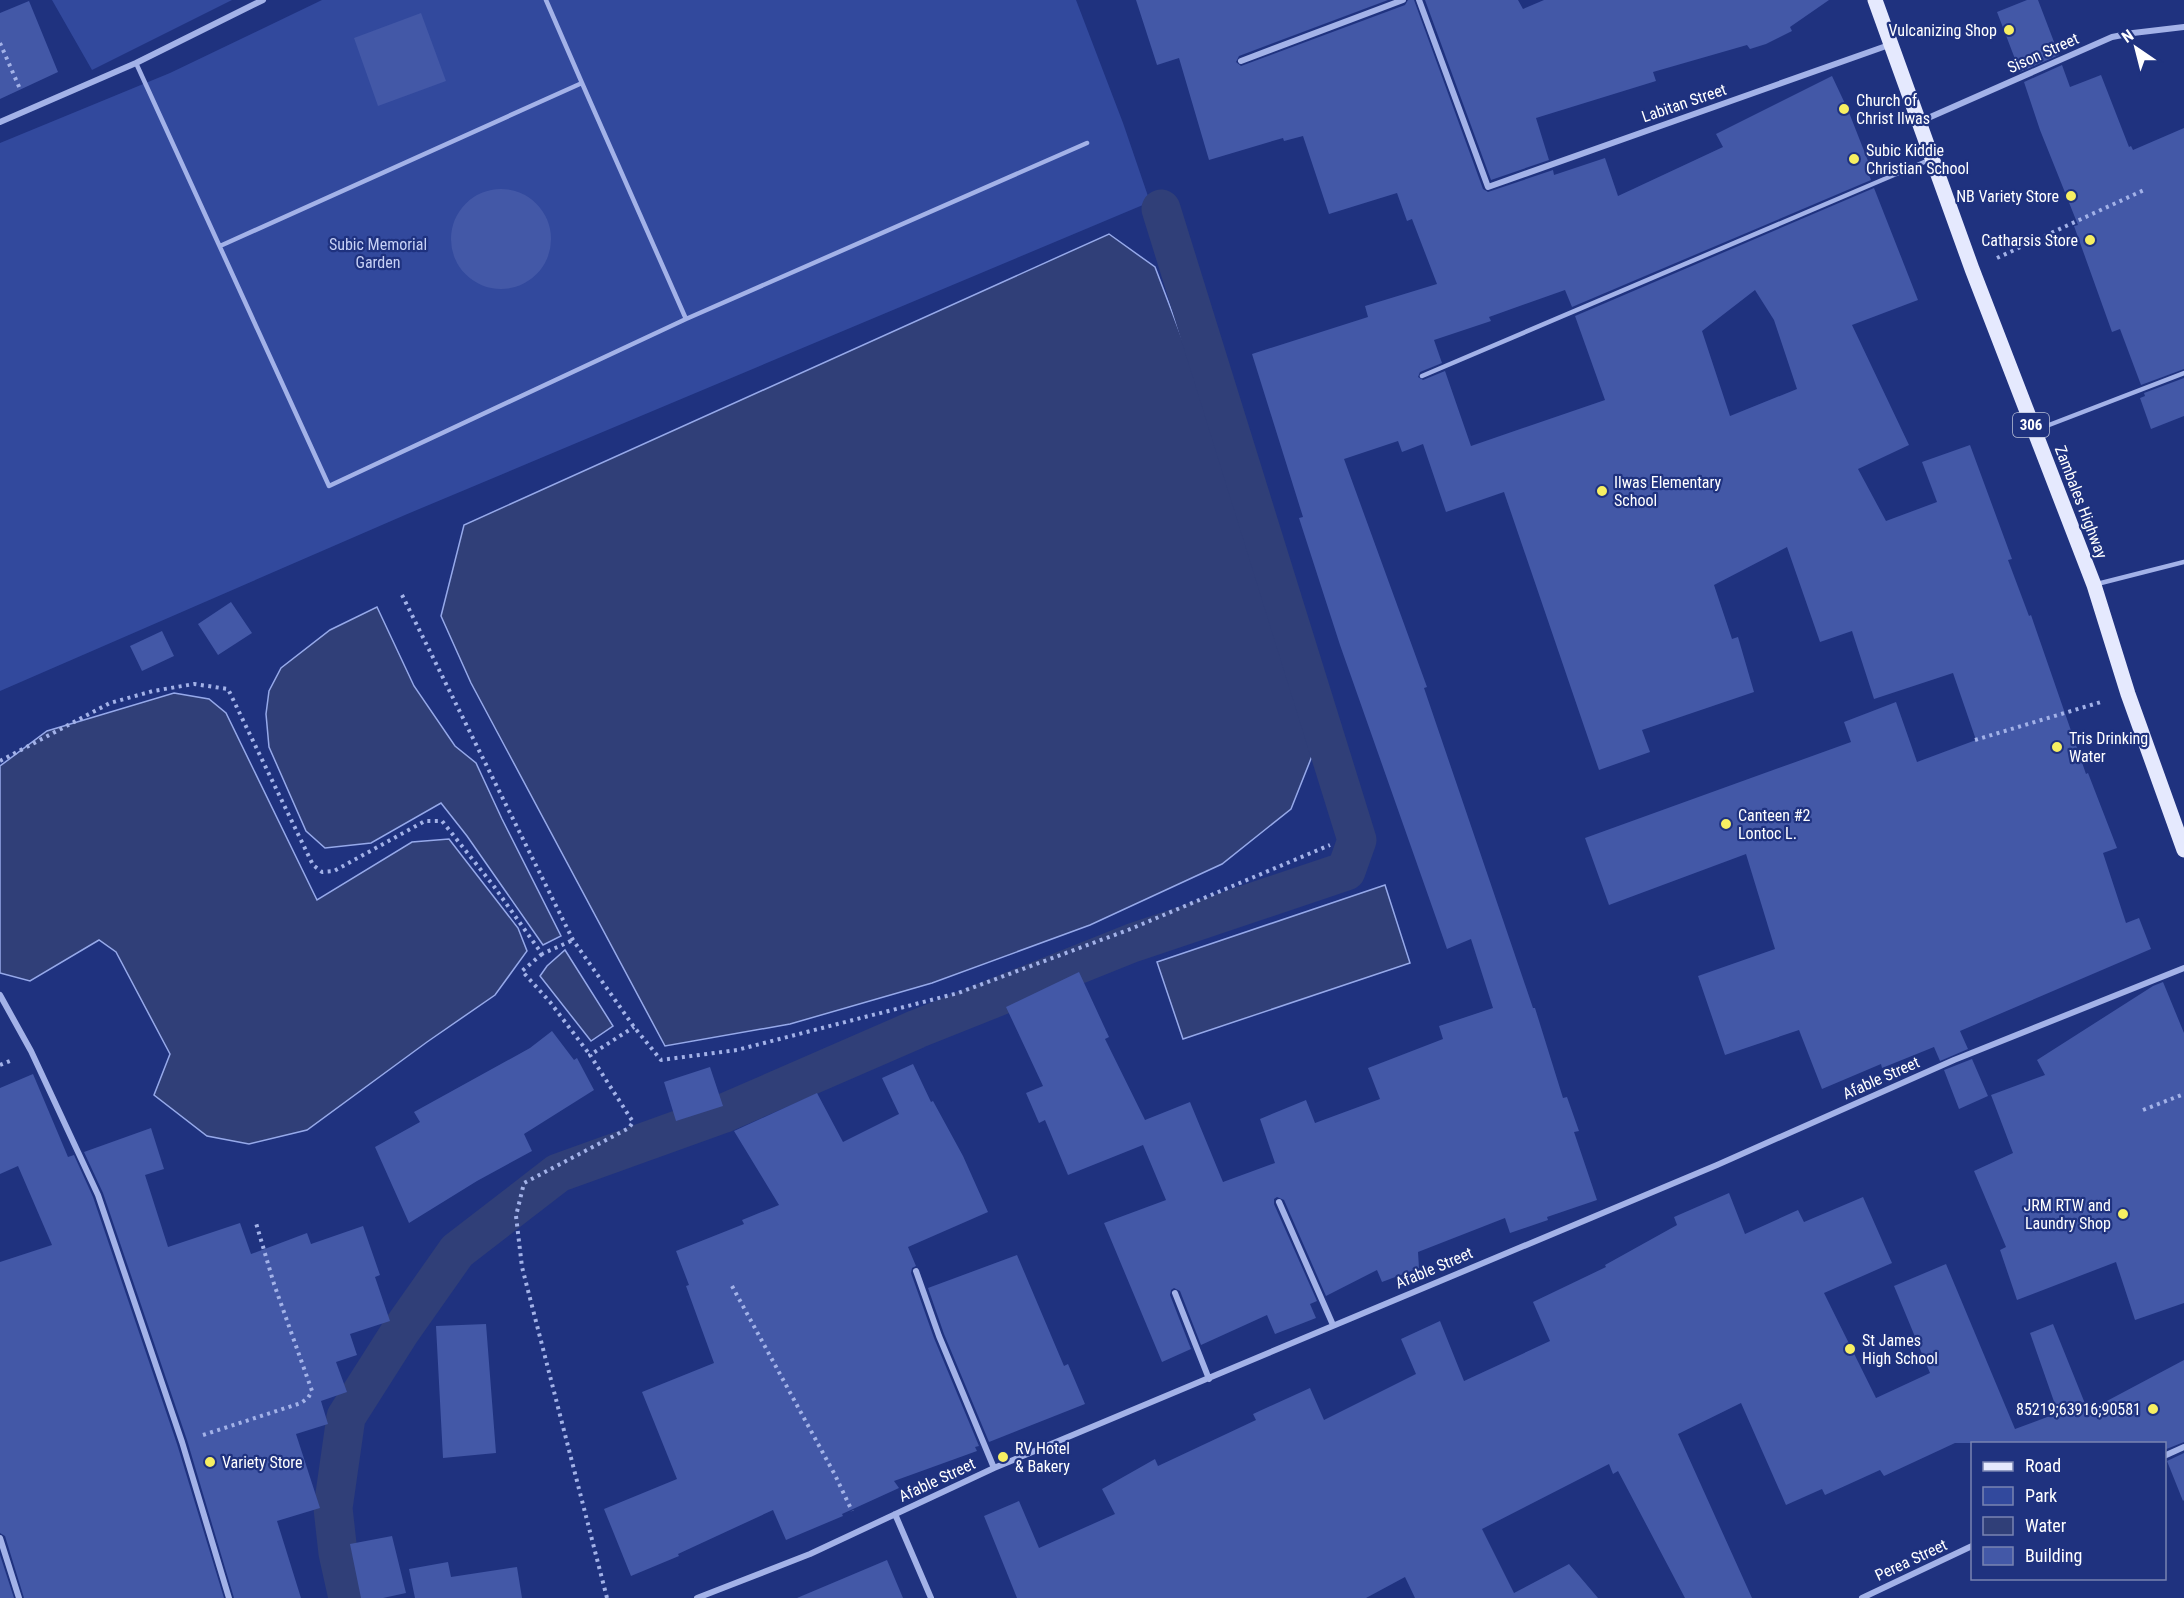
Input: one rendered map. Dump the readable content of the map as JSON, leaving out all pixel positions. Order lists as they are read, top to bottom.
{
  "streets": {
    "main road": ["306", "Zambales Highway"],
    "street": [
      "Sison Street",
      "Labitan Street",
      "Afable Street",
      "Perea Street"
    ]
  },
  "crossings": [
    ["Sison Street", "Zambales Highway"],
    ["Labitan Street", "Zambales Highway"]
  ],
  "parks": ["Subic Memorial Garden"],
  "places": [
    "Vulcanizing Shop",
    "Church of Christ Ilwas",
    "Subic Kiddie Christian School",
    "NB Variety Store",
    "Catharsis Store",
    "Ilwas Elementary School",
    "Tris Drinking Water",
    "Canteen #2 Lontoc L.",
    "JRM RTW and Laundry Shop",
    "St James High School",
    "85219;63916;90581",
    "RV Hotel & Bakery",
    "Variety Store"
  ],
  "legend": [
    "Road",
    "Park",
    "Water",
    "Building"
  ],
  "north": "top left"
}
